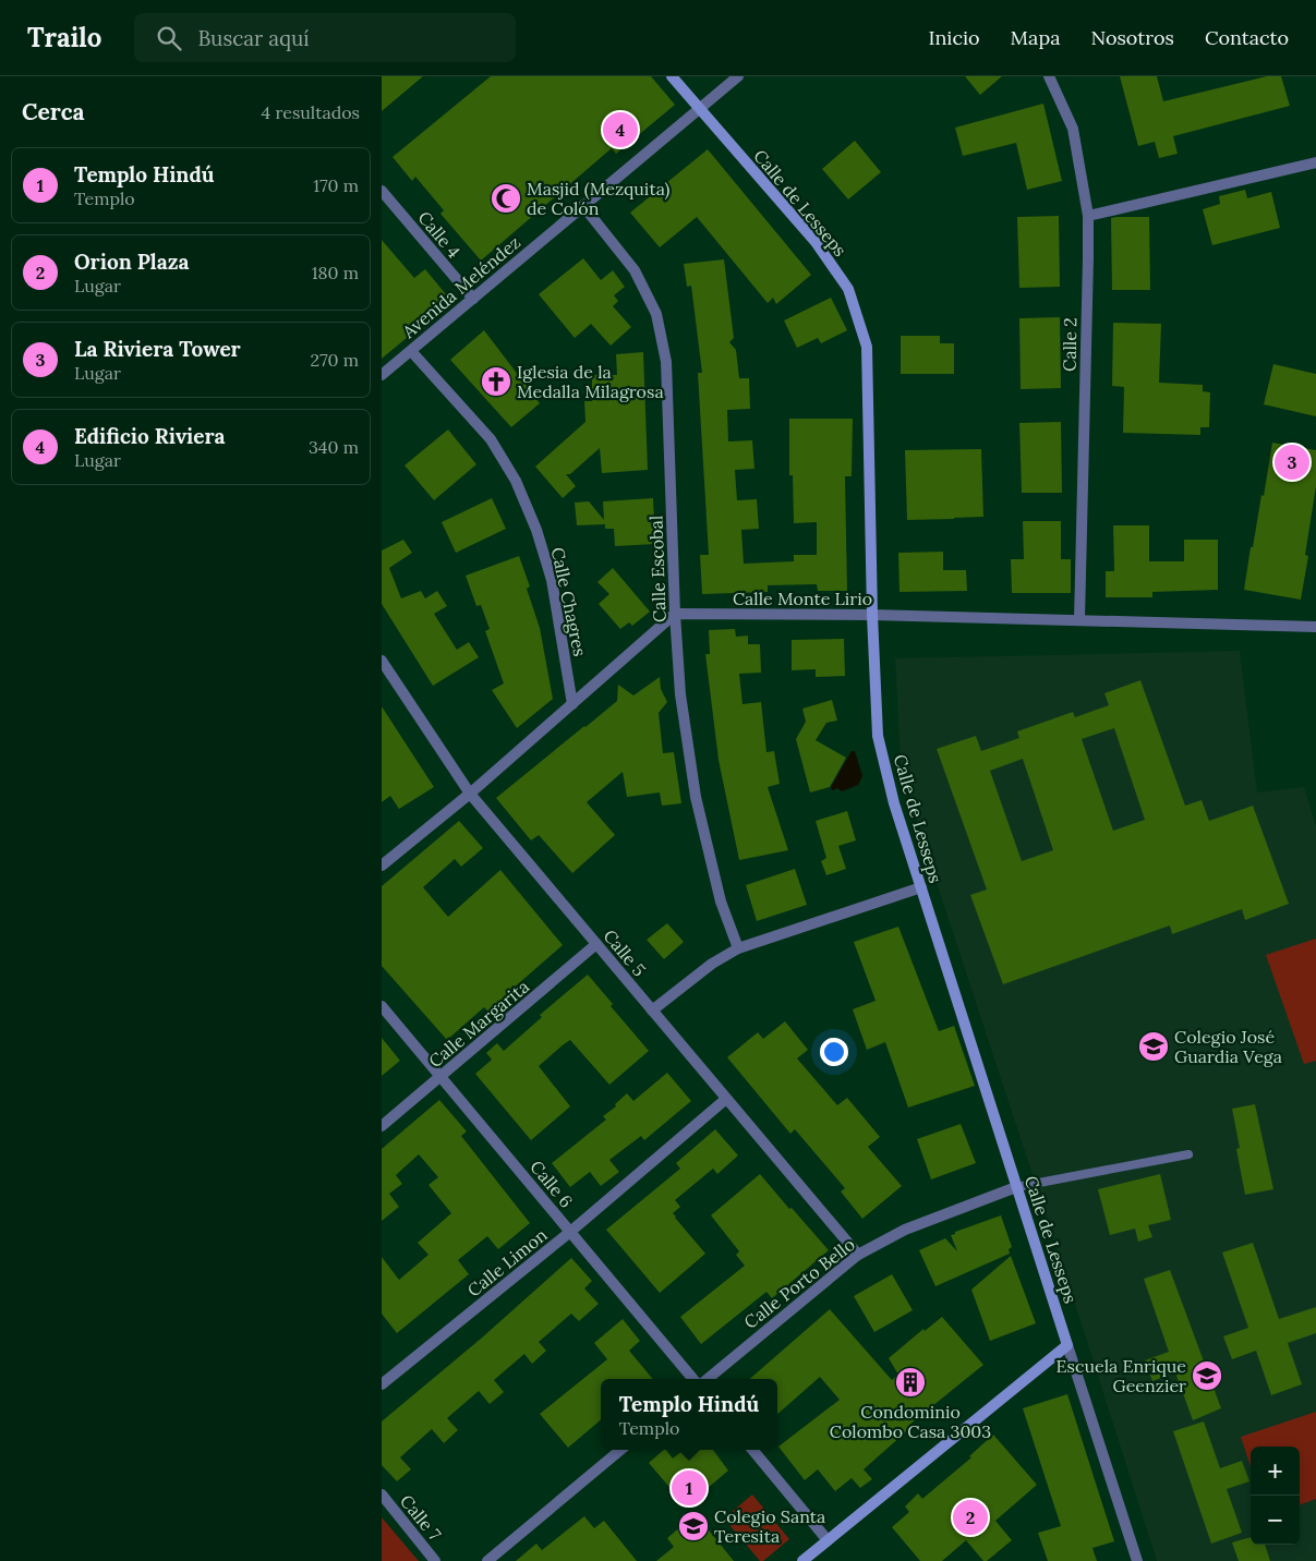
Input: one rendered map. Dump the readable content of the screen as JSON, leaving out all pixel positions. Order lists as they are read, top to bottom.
{
  "streets": {
    "main road": ["Calle de Lesseps"],
    "street": [
      "Calle 4",
      "Avenida Meléndez",
      "Calle 2",
      "Calle Escobal",
      "Calle Monte Lirio",
      "Calle Chagres",
      "Calle 5",
      "Calle Margarita",
      "Calle 6",
      "Calle Limon",
      "Calle Porto Bello",
      "Calle 7"
    ]
  },
  "crossings": [
    ["Calle de Lesseps", "Avenida Meléndez"],
    ["Calle de Lesseps", "Calle Monte Lirio"],
    ["Calle de Lesseps", "Calle Porto Bello"],
    ["Calle 4", "Avenida Meléndez"],
    ["Avenida Meléndez", "Calle Escobal"],
    ["Avenida Meléndez", "Calle Chagres"],
    ["Calle 2", "Calle Monte Lirio"],
    ["Calle Escobal", "Calle Monte Lirio"],
    ["Calle 5", "Calle Margarita"],
    ["Calle 5", "Calle Limon"],
    ["Calle 5", "Calle Porto Bello"],
    ["Calle Margarita", "Calle 6"],
    ["Calle 6", "Calle Limon"]
  ],
  "places": {
    "mosque": ["Masjid (Mezquita) de Colón"],
    "church": ["Iglesia de la Medalla Milagrosa"],
    "school or university": ["Colegio José Guardia Vega", "Escuela Enrique Geenzier", "Colegio Santa Teresita"],
    "building": ["Condominio Colombo Casa 3003"]
  },
  "page": {
    "header": "Trailo",
    "search": "Buscar aquí",
    "nav": [
      "Inicio",
      "Mapa",
      "Nosotros",
      "Contacto"
    ],
    "heading": ["Cerca", "4 resultados"],
    "pins": [
      "4",
      "3",
      "1",
      "2"
    ],
    "list": [
      {
        "mark": "1",
        "name": "Templo Hindú",
        "note": "Templo",
        "value": "170 m"
      },
      {
        "mark": "2",
        "name": "Orion Plaza",
        "note": "Lugar",
        "value": "180 m"
      },
      {
        "mark": "3",
        "name": "La Riviera Tower",
        "note": "Lugar",
        "value": "270 m"
      },
      {
        "mark": "4",
        "name": "Edificio Riviera",
        "note": "Lugar",
        "value": "340 m"
      }
    ],
    "popup": ["Templo Hindú", "Templo"],
    "map_buttons": ["+", "−"]
  }
}
